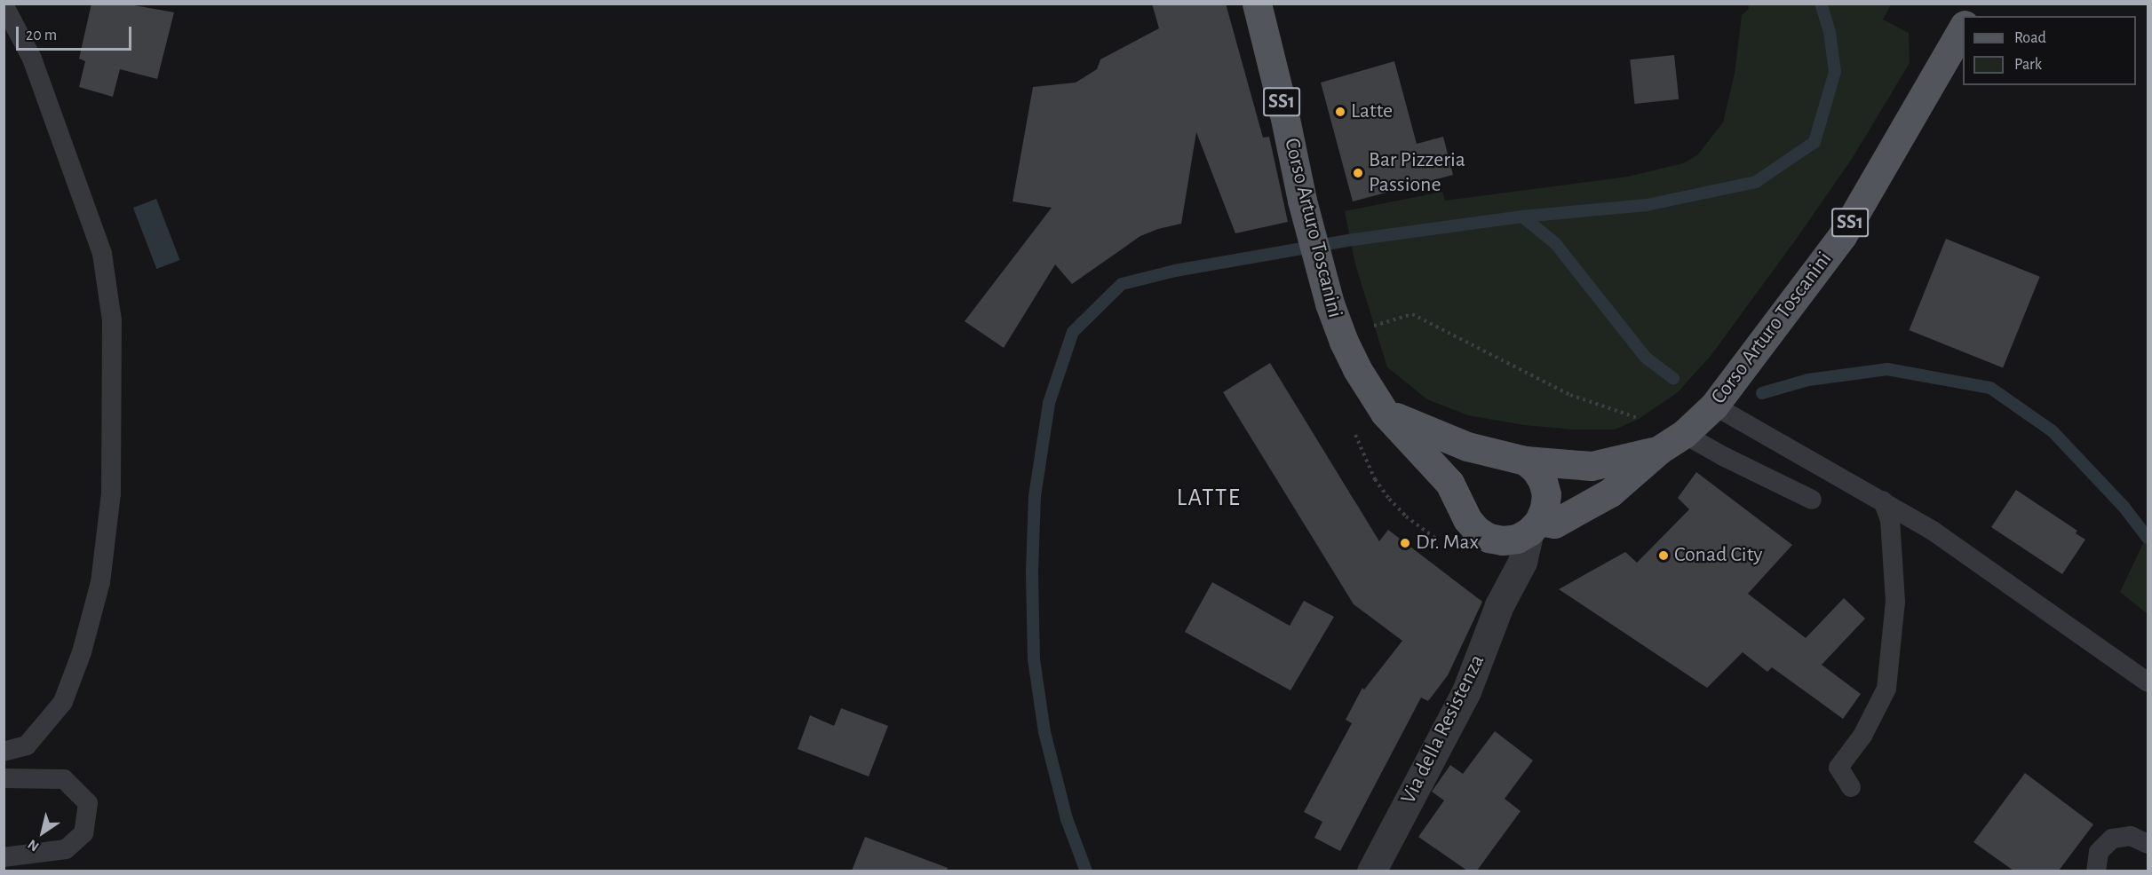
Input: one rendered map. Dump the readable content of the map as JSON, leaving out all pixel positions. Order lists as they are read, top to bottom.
{
  "streets": {
    "main road": ["SS1", "Corso Arturo Toscanini"],
    "street": ["Via della Resistenza"]
  },
  "crossings": [
    ["Corso Arturo Toscanini", "Via della Resistenza"]
  ],
  "districts": ["LATTE"],
  "places": [
    "Latte",
    "Bar Pizzeria Passione",
    "Dr. Max",
    "Conad City"
  ],
  "legend": ["Road", "Park"],
  "scale_bar": "20 m",
  "north": "bottom left"
}
